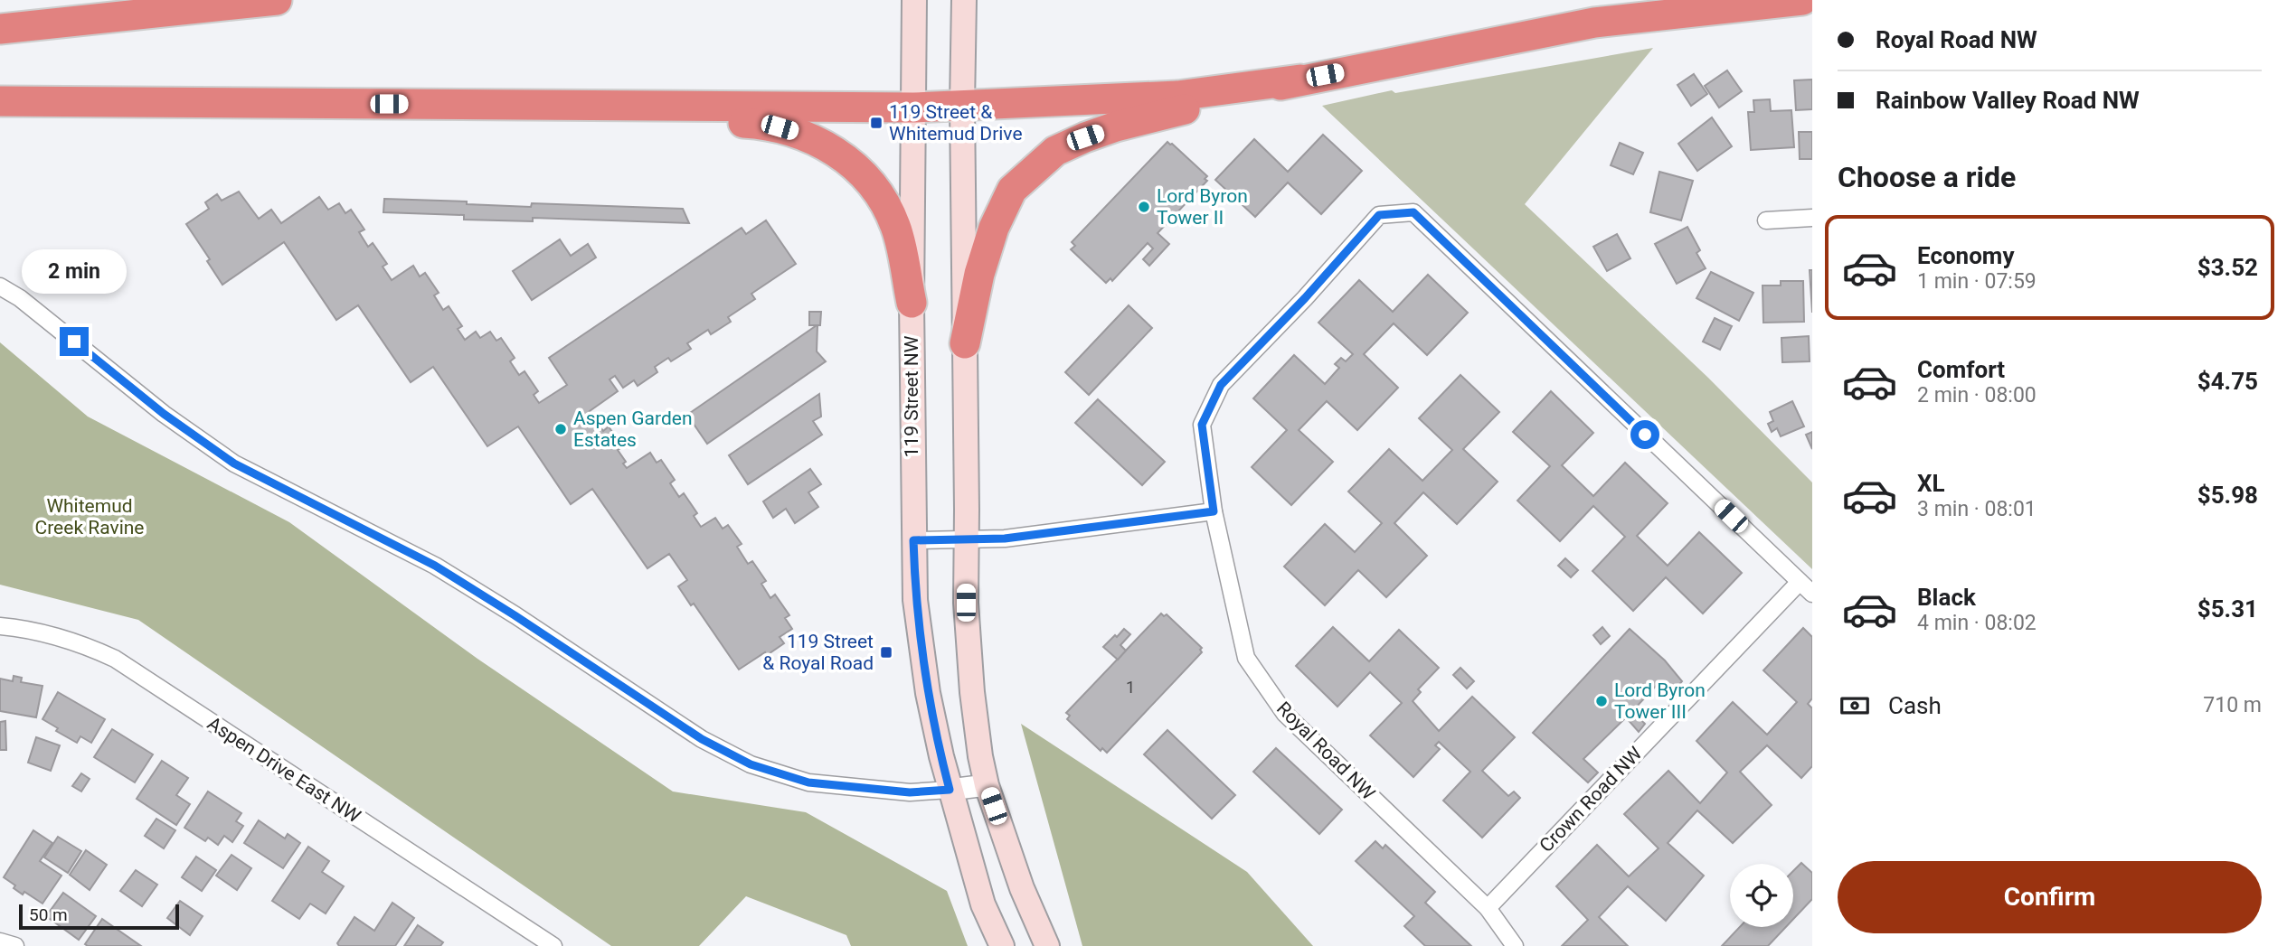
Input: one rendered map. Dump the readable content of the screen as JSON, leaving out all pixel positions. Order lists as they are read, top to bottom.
{
  "streets": {
    "main road": ["119 Street NW"],
    "street": ["Royal Road NW", "Aspen Drive East NW", "Crown Road NW"]
  },
  "crossings": [
    ["Royal Road NW", "Crown Road NW"]
  ],
  "parks": ["Whitemud Creek Ravine"],
  "places": {
    "transit": ["119 Street & Whitemud Drive", "119 Street & Royal Road"],
    "other": ["Lord Byron Tower II", "Aspen Garden Estates", "Lord Byron Tower III"]
  },
  "house_numbers": ["1"],
  "scale_bar": "50 m",
  "page": {
    "banner": ["Royal Road NW", "Rainbow Valley Road NW"],
    "heading": "Choose a ride",
    "list": [
      {
        "name": "Economy",
        "note": "1 min · 07:59",
        "value": "$3.52"
      },
      {
        "name": "Comfort",
        "note": "2 min · 08:00",
        "value": "$4.75"
      },
      {
        "name": "XL",
        "note": "3 min · 08:01",
        "value": "$5.98"
      },
      {
        "name": "Black",
        "note": "4 min · 08:02",
        "value": "$5.31"
      }
    ],
    "bubble": "2 min",
    "pay": ["Cash", "710 m"],
    "buttons": "Confirm",
    "scale": "50 m"
  }
}
